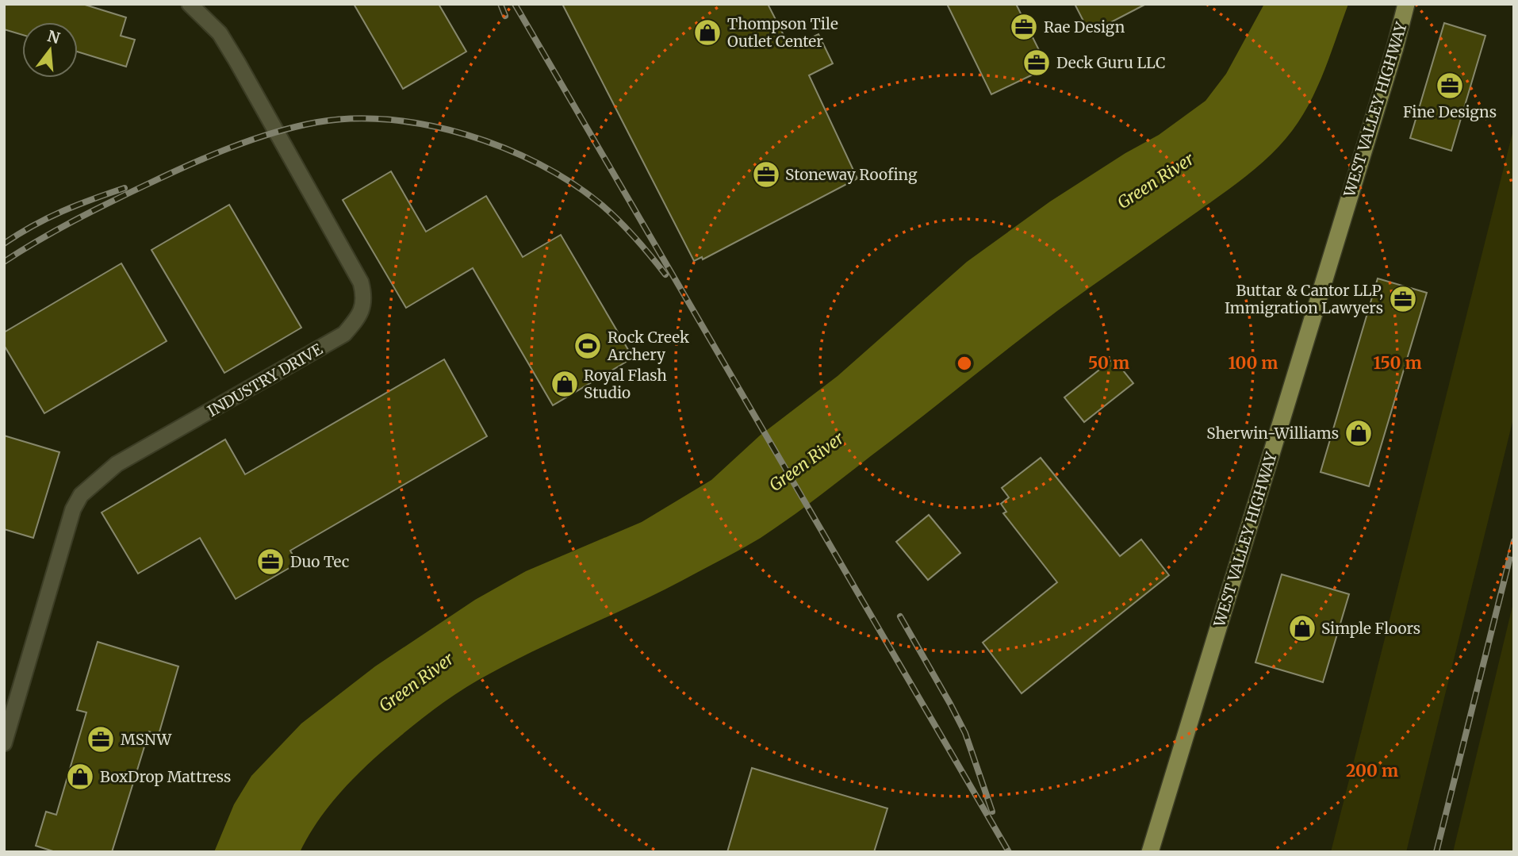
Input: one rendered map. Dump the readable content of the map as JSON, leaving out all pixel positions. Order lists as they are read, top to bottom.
{
  "streets": {
    "main road": ["WEST VALLEY HIGHWAY"],
    "street": ["INDUSTRY DRIVE"]
  },
  "water": ["Green River"],
  "places": {
    "office": [
      "Rae Design",
      "Deck Guru LLC",
      "Fine Designs",
      "Stoneway Roofing",
      "Buttar & Cantor LLP, Immigration Lawyers",
      "Duo Tec",
      "MSNW"
    ],
    "shop": [
      "Thompson Tile Outlet Center",
      "Royal Flash Studio",
      "Sherwin-Williams",
      "Simple Floors",
      "BoxDrop Mattress"
    ],
    "sports": ["Rock Creek Archery"]
  },
  "north": "top",
  "rings": [
    "50 m",
    "100 m",
    "150 m",
    "200 m"
  ]
}
